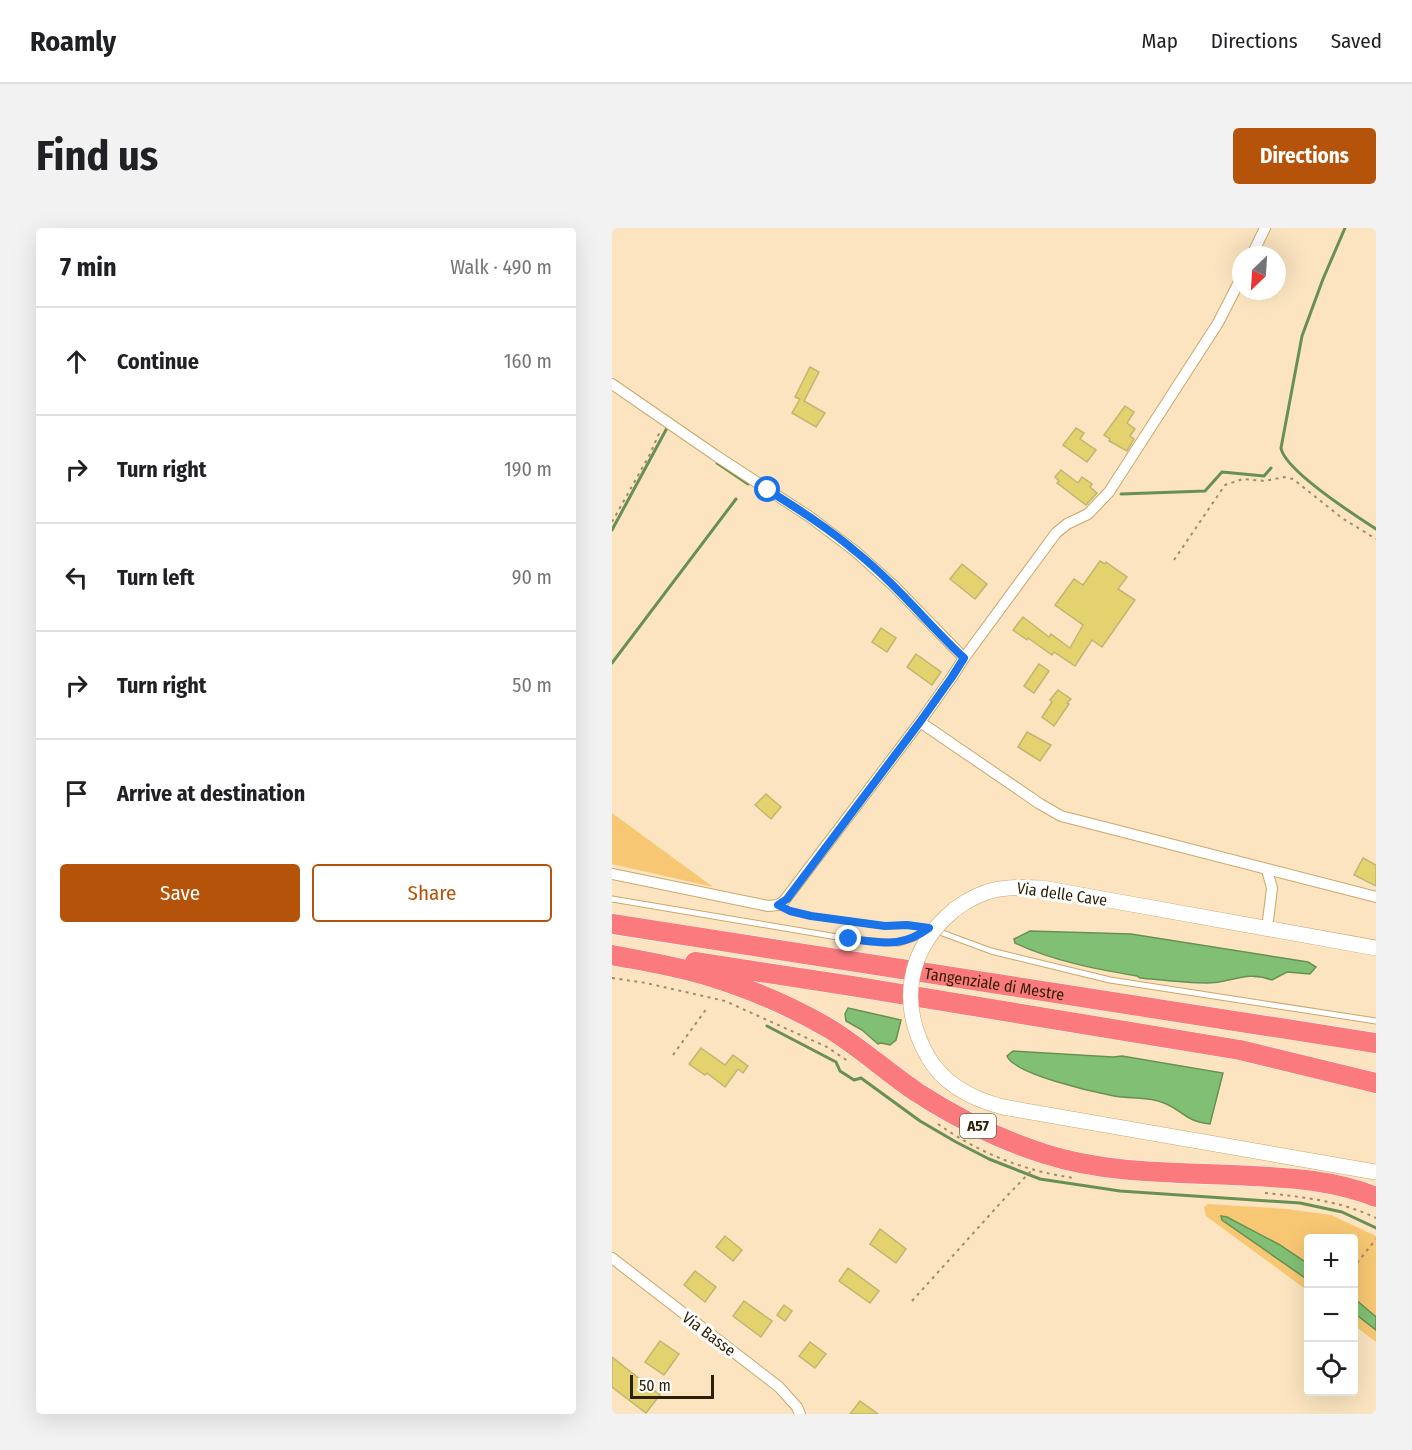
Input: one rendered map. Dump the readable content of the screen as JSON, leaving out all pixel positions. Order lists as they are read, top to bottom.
{
  "streets": {
    "highway": ["Tangenziale di Mestre", "A57"],
    "main road": ["Via delle Cave"],
    "street": ["Via Basse"]
  },
  "scale_bar": "50 m",
  "north": "bottom left",
  "page": {
    "header": "Roamly",
    "nav": ["Map", "Directions", "Saved"],
    "buttons": [
      "Directions",
      ["Save", "Share"]
    ],
    "title": "Find us",
    "heading": ["7 min", "Walk · 490 m"],
    "list": [
      ["Continue", "160 m"],
      ["Turn right", "190 m"],
      ["Turn left", "90 m"],
      ["Turn right", "50 m"],
      "Arrive at destination"
    ],
    "map_buttons": ["+", "−"],
    "scale": "50 m"
  }
}
